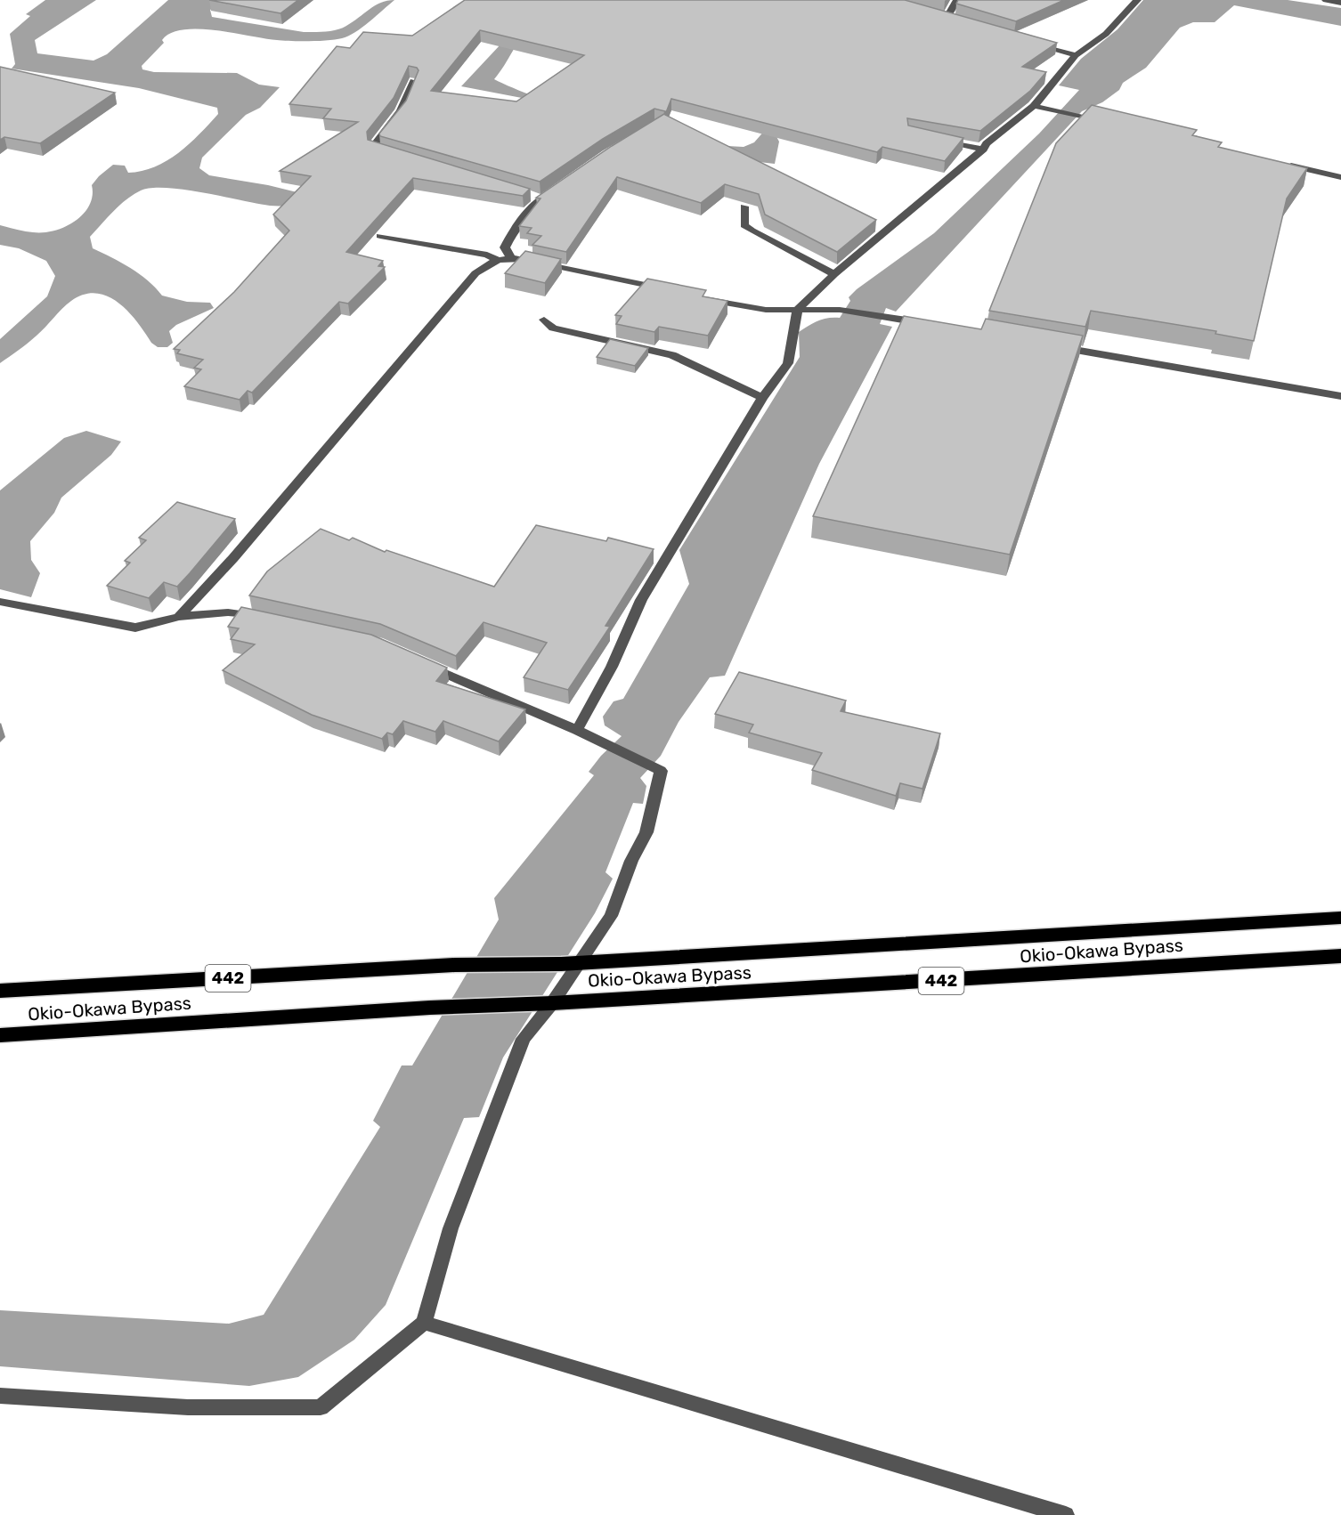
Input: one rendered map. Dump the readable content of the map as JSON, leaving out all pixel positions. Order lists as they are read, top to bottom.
{
  "streets": {
    "highway": ["Okio-Okawa Bypass", "442"]
  }
}
